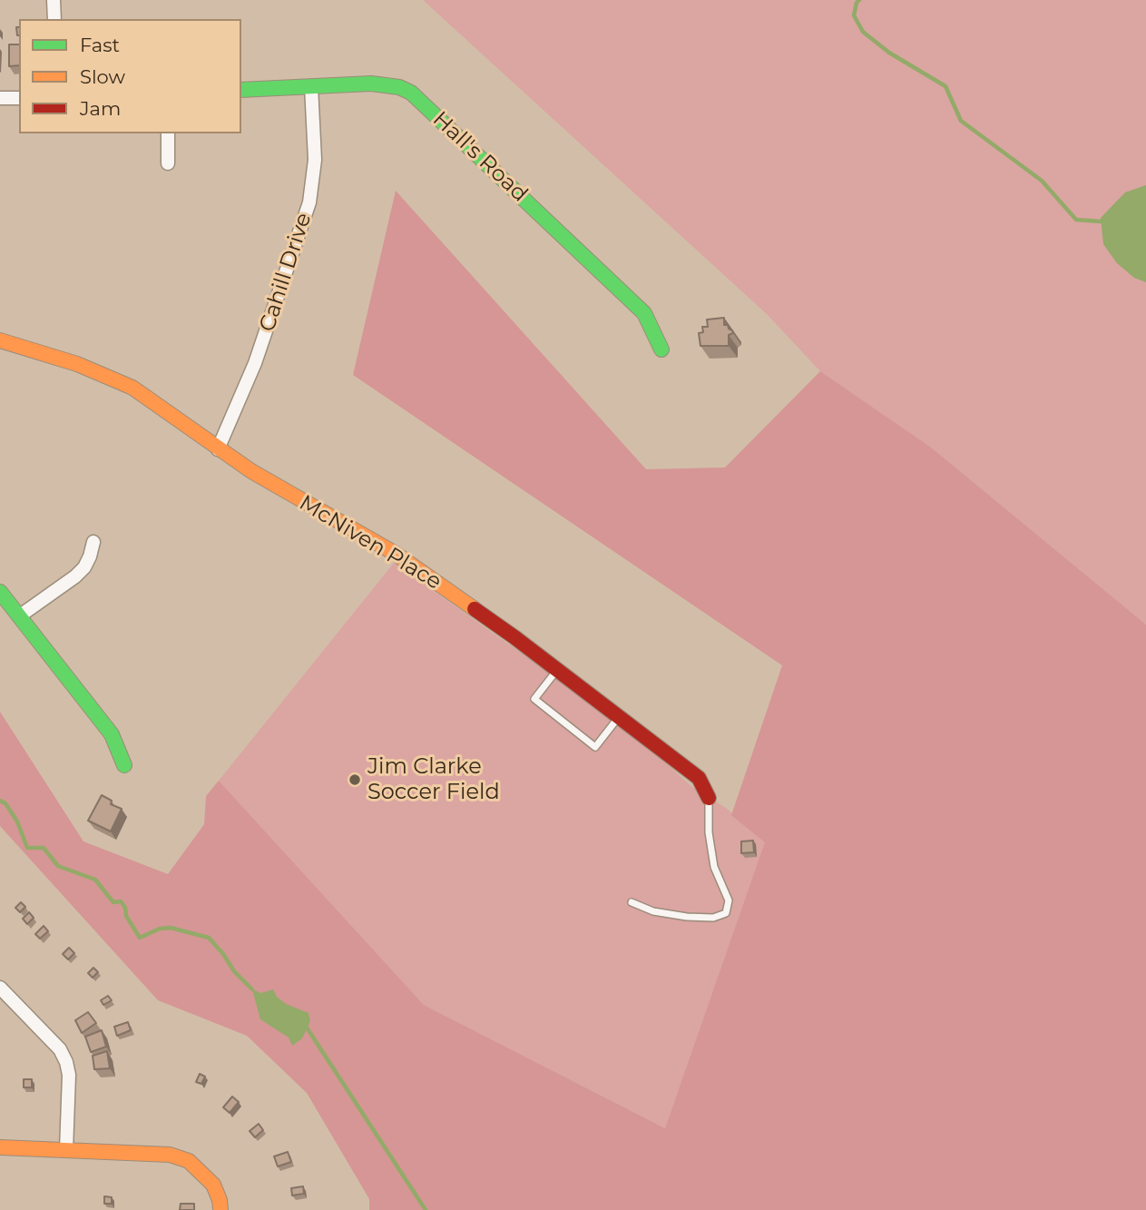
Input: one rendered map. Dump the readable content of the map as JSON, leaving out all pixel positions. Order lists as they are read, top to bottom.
{
  "streets": {
    "street": ["Hall's Road", "Cahill Drive", "McNiven Place"]
  },
  "crossings": [
    ["Hall's Road", "Cahill Drive"],
    ["Cahill Drive", "McNiven Place"]
  ],
  "places": ["Jim Clarke Soccer Field"],
  "legend": ["Fast", "Slow", "Jam"]
}
